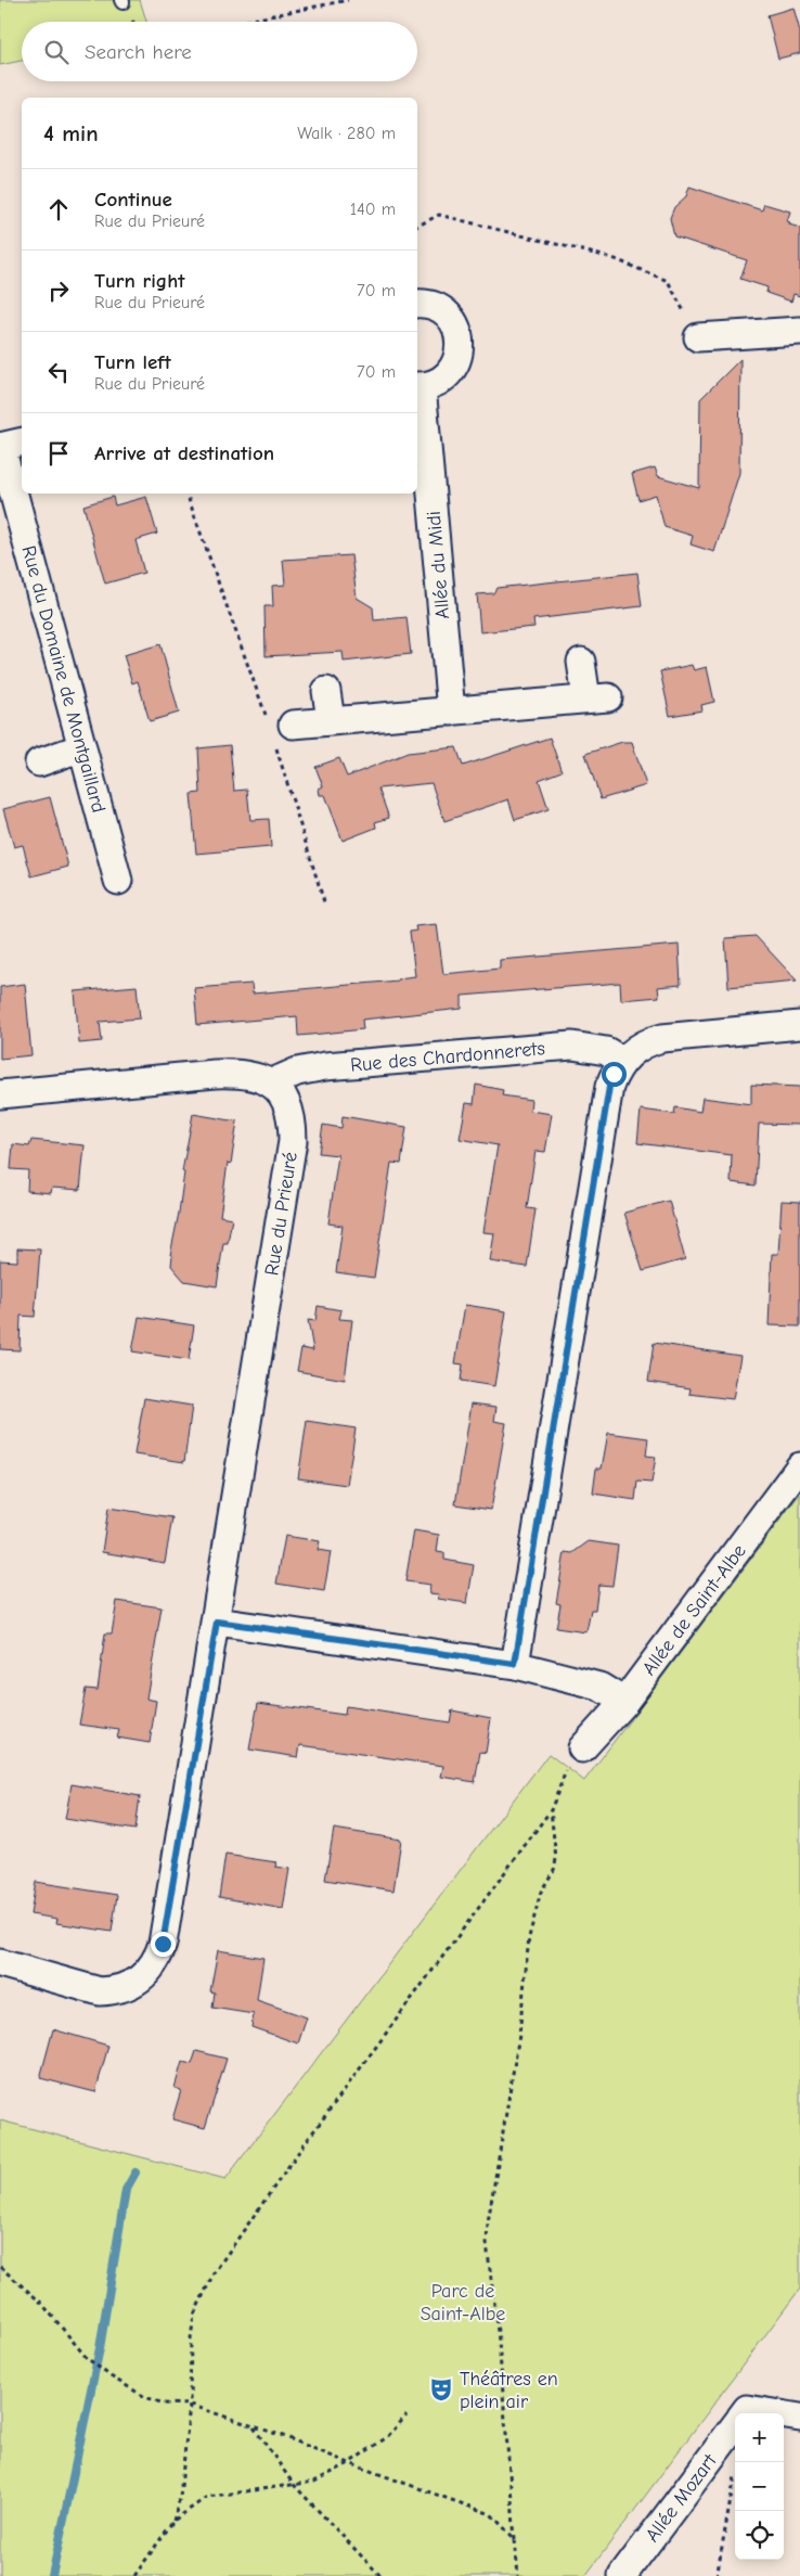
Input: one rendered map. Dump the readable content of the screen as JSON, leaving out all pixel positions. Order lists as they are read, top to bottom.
{
  "streets": {
    "street": [
      "Allée du Midi",
      "Rue du Domaine de Montgaillard",
      "Rue des Chardonnerets",
      "Rue du Prieuré",
      "Allée de Saint-Albe",
      "Allée Mozart"
    ]
  },
  "crossings": [
    ["Rue des Chardonnerets", "Rue du Prieuré"]
  ],
  "parks": ["Parc de Saint-Albe"],
  "places": {
    "theatre": ["Théâtres en plein air"]
  },
  "page": {
    "search": "Search here",
    "heading": ["4 min", "Walk · 280 m"],
    "list": [
      ["Continue", "Rue du Prieuré", "140 m"],
      ["Turn right", "Rue du Prieuré", "70 m"],
      ["Turn left", "Rue du Prieuré", "70 m"],
      "Arrive at destination"
    ],
    "map_buttons": ["+", "−"]
  }
}
